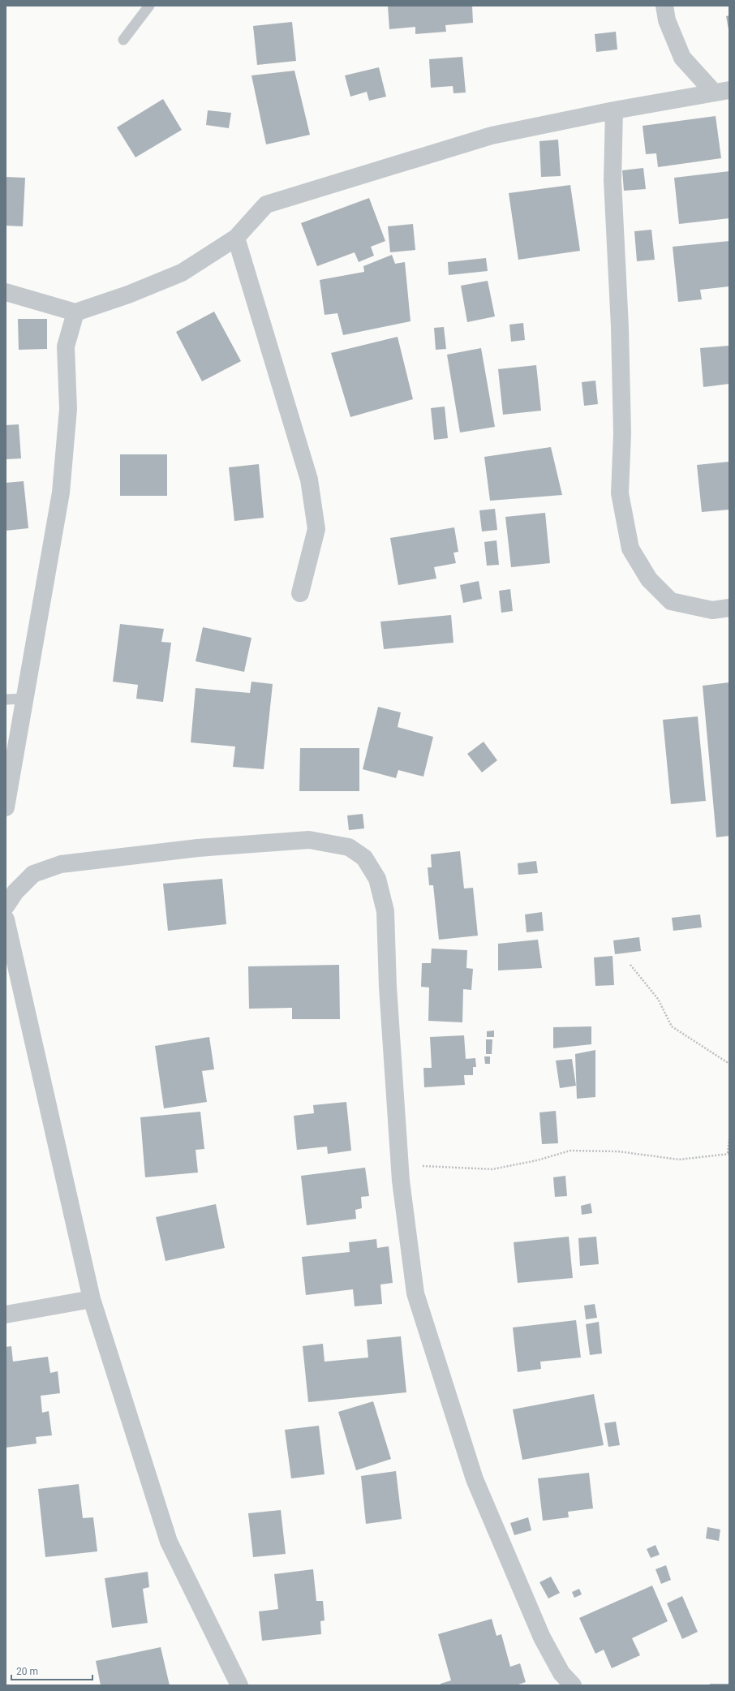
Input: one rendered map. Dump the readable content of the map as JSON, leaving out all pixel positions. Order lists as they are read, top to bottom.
{
  "scale_bar": "20 m"
}
